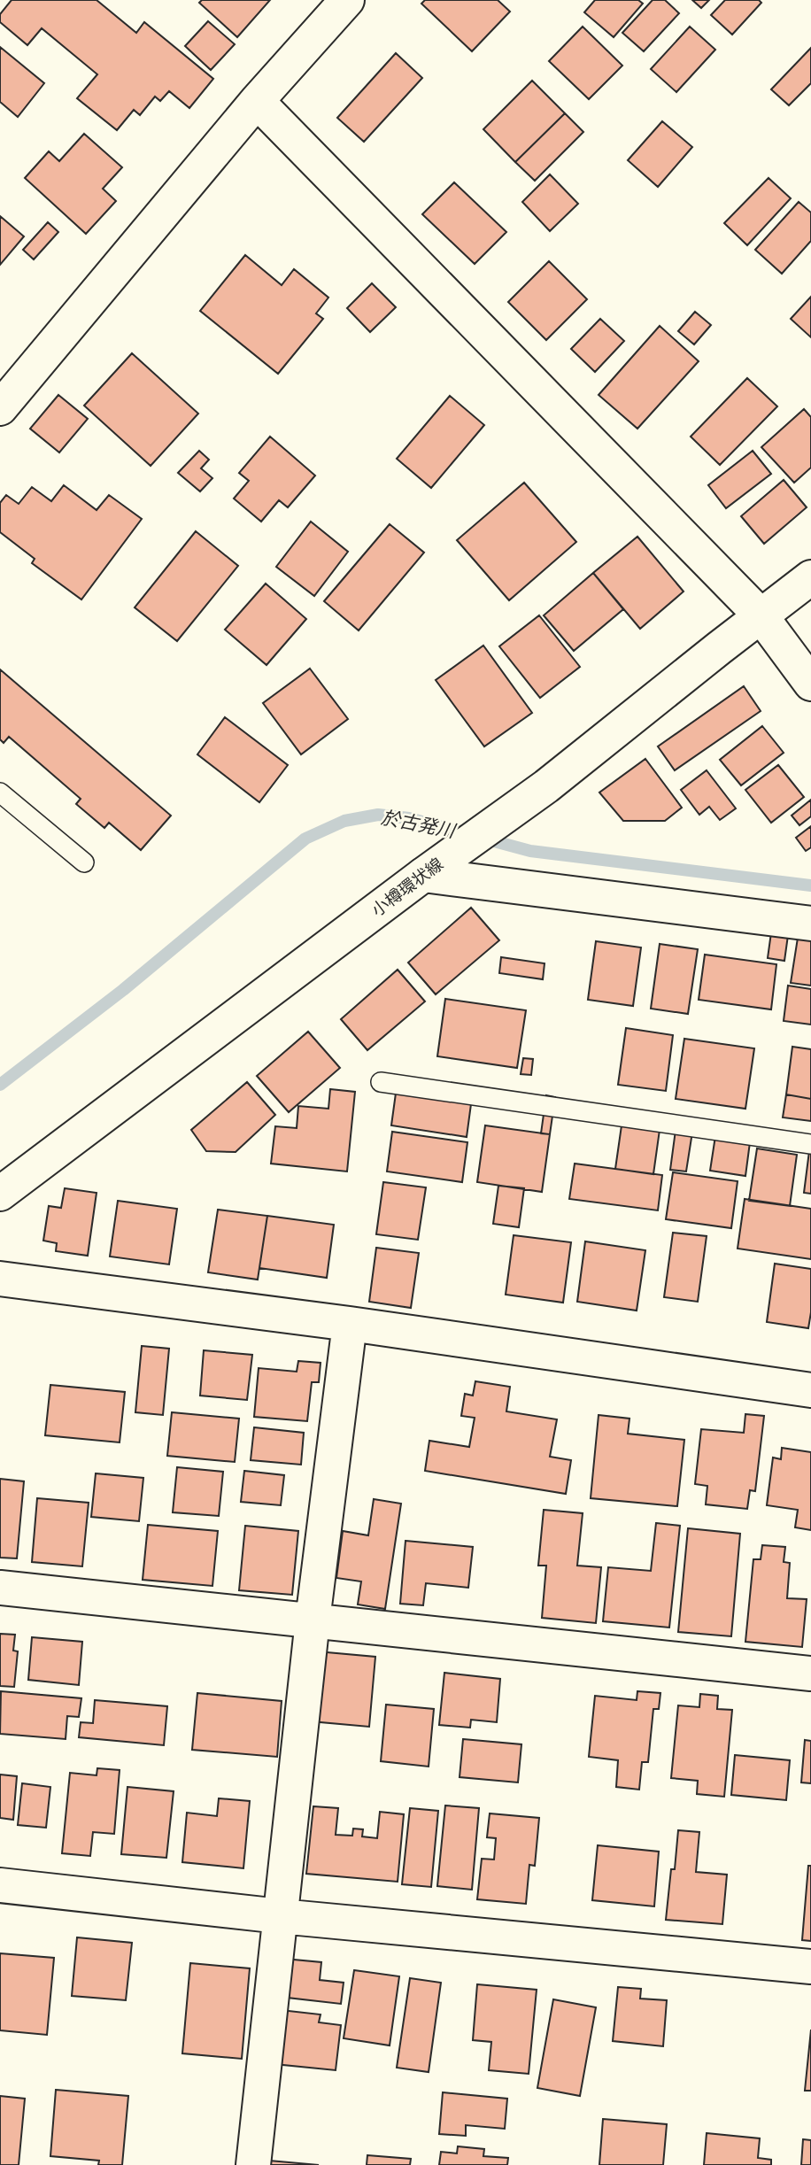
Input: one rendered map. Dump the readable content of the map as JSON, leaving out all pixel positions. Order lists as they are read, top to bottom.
{
  "streets": {
    "street": ["小樽環状線"]
  },
  "water": ["於古発川"]
}
